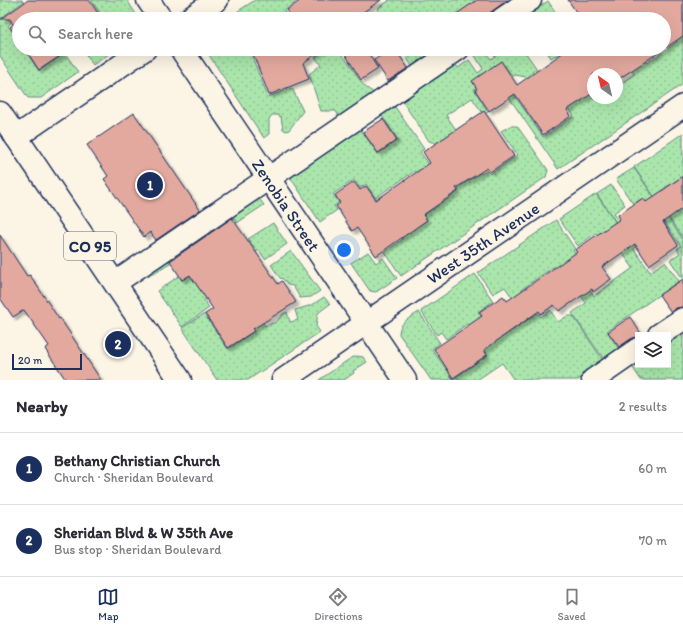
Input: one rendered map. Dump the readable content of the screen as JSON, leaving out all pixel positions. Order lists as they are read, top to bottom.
{
  "streets": {
    "street": ["Zenobia Street", "West 35th Avenue", "CO 95"]
  },
  "crossings": [
    ["Zenobia Street", "West 35th Avenue"]
  ],
  "scale_bar": "20 m",
  "north": "top left",
  "page": {
    "search": "Search here",
    "pins": ["1", "2"],
    "scale": "20 m",
    "heading": ["Nearby", "2 results"],
    "list": [
      {
        "mark": "1",
        "name": "Bethany Christian Church",
        "note": "Church · Sheridan Boulevard",
        "value": "60 m"
      },
      {
        "mark": "2",
        "name": "Sheridan Blvd & W 35th Ave",
        "note": "Bus stop · Sheridan Boulevard",
        "value": "70 m"
      }
    ],
    "nav": ["Map", "Directions", "Saved"]
  }
}
